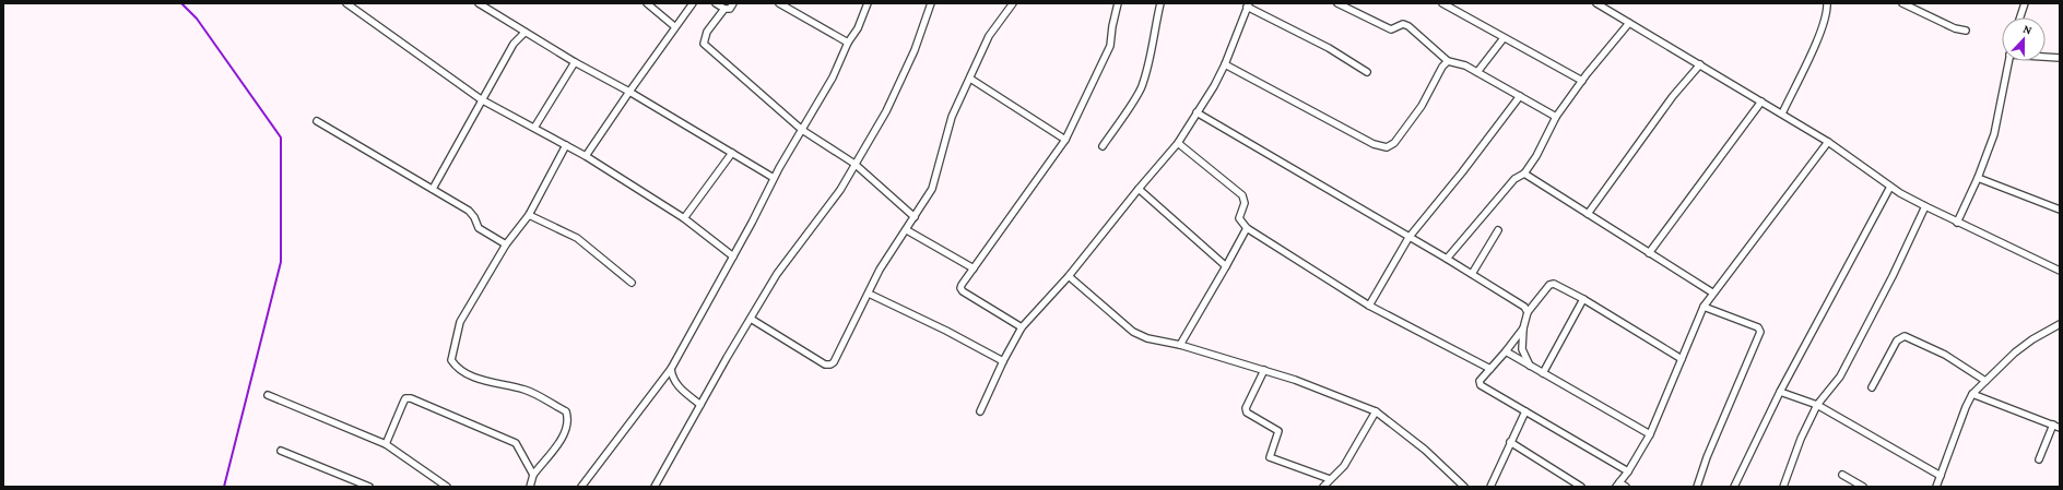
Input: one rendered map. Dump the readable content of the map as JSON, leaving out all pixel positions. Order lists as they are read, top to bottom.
{
  "north": "top"
}
